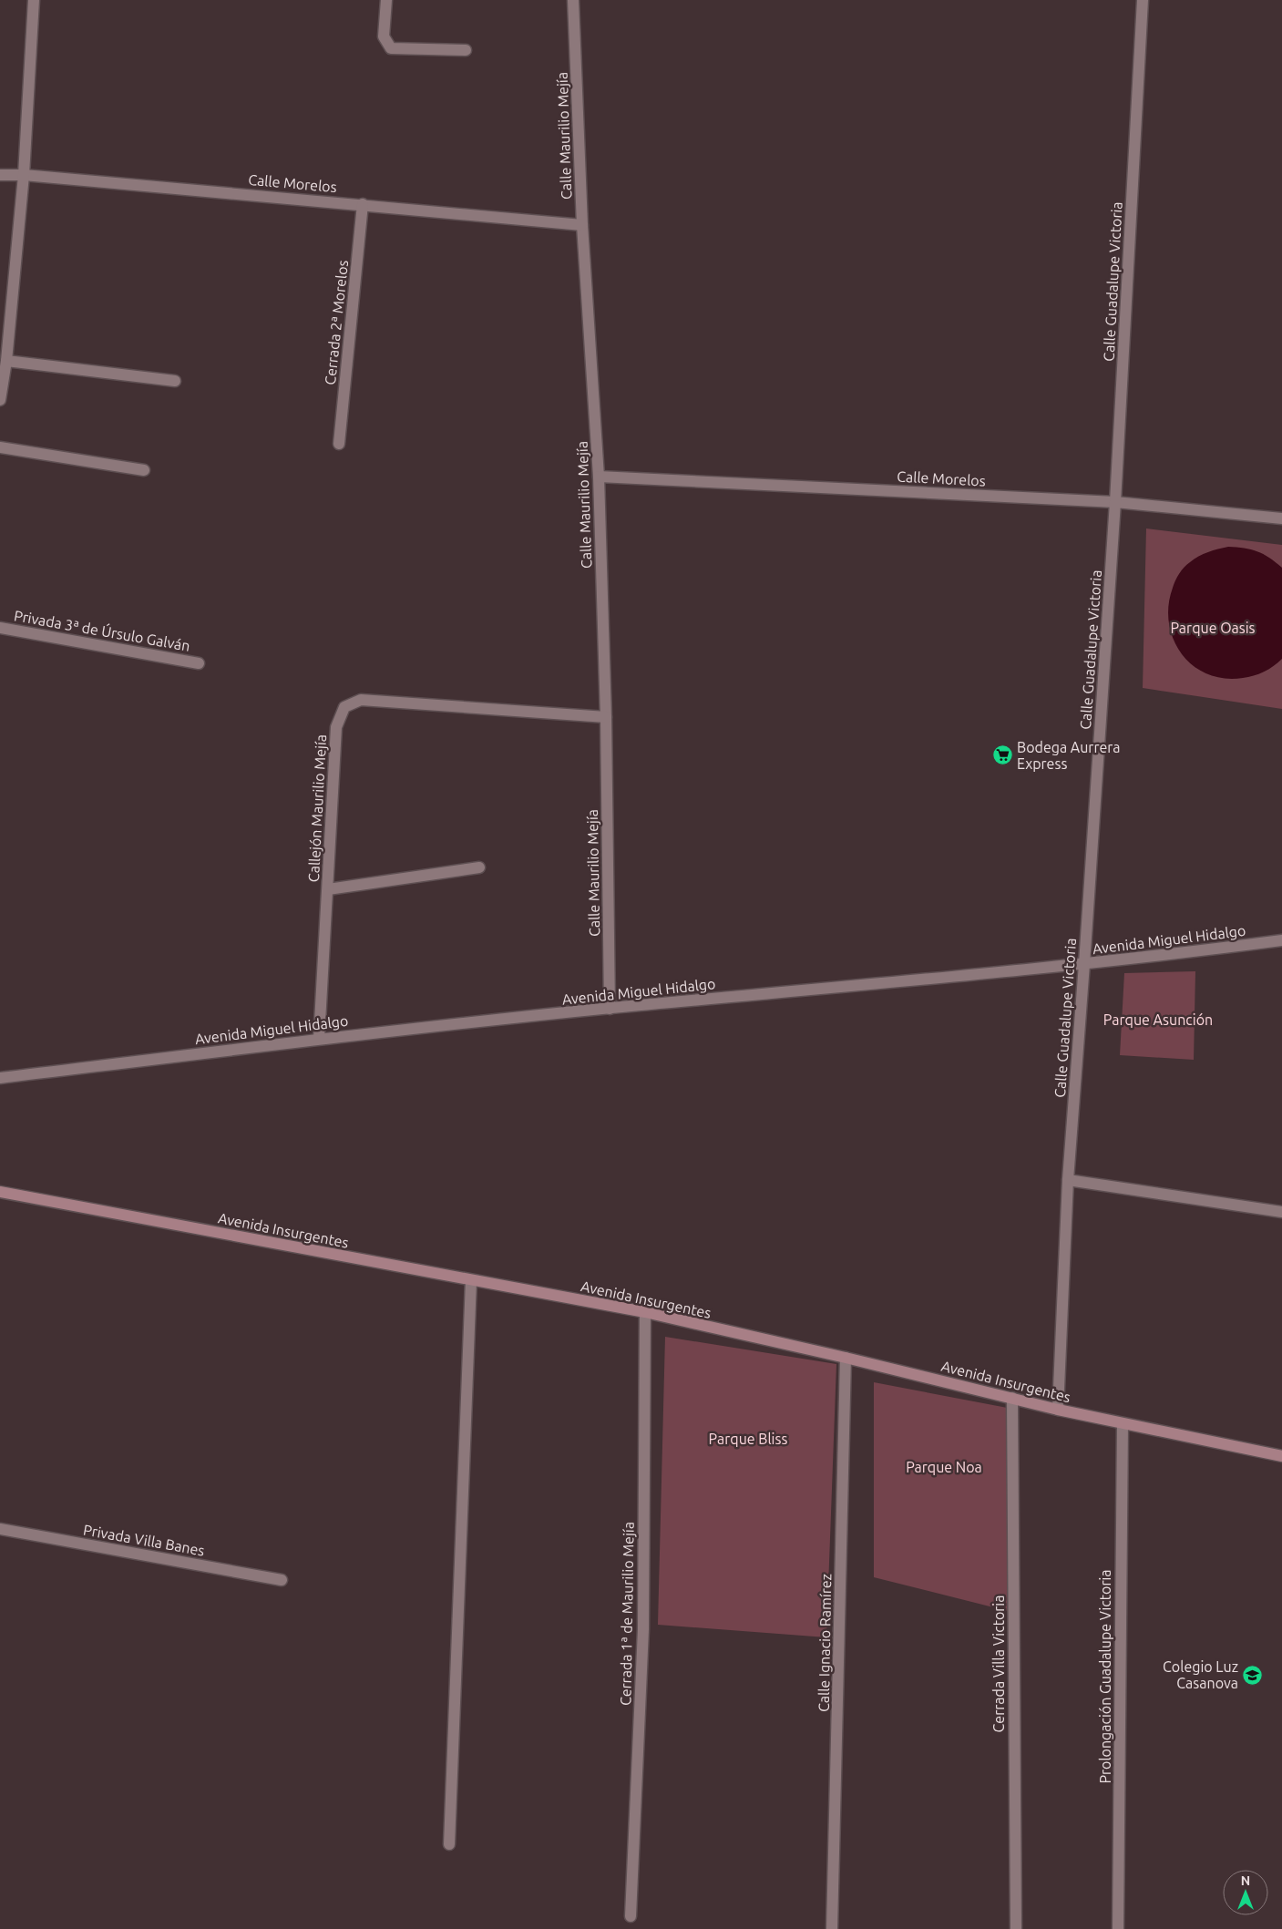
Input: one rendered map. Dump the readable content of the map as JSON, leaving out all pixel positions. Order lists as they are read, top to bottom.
{
  "streets": {
    "street": [
      "Calle Maurilio Mejía",
      "Calle Morelos",
      "Calle Guadalupe Victoria",
      "Cerrada 2ª Morelos",
      "Privada 3ª de Úrsulo Galván",
      "Callejón Maurilio Mejía",
      "Avenida Miguel Hidalgo",
      "Avenida Insurgentes",
      "Privada Villa Banes",
      "Cerrada 1ª de Maurilio Mejía",
      "Calle Ignacio Ramírez",
      "Cerrada Villa Victoria",
      "Prolongación Guadalupe Victoria"
    ]
  },
  "crossings": [
    ["Calle Maurilio Mejía", "Calle Morelos"],
    ["Calle Maurilio Mejía", "Callejón Maurilio Mejía"],
    ["Calle Maurilio Mejía", "Avenida Miguel Hidalgo"],
    ["Calle Morelos", "Calle Guadalupe Victoria"],
    ["Calle Morelos", "Cerrada 2ª Morelos"],
    ["Calle Guadalupe Victoria", "Avenida Miguel Hidalgo"],
    ["Calle Guadalupe Victoria", "Avenida Insurgentes"],
    ["Callejón Maurilio Mejía", "Avenida Miguel Hidalgo"],
    ["Avenida Insurgentes", "Cerrada 1ª de Maurilio Mejía"],
    ["Avenida Insurgentes", "Calle Ignacio Ramírez"],
    ["Avenida Insurgentes", "Cerrada Villa Victoria"],
    ["Avenida Insurgentes", "Prolongación Guadalupe Victoria"]
  ],
  "parks": [
    "Parque Oasis",
    "Parque Asunción",
    "Parque Bliss",
    "Parque Noa"
  ],
  "places": {
    "supermarket": ["Bodega Aurrera Express"],
    "school or university": ["Colegio Luz Casanova"]
  },
  "north": "top"
}
